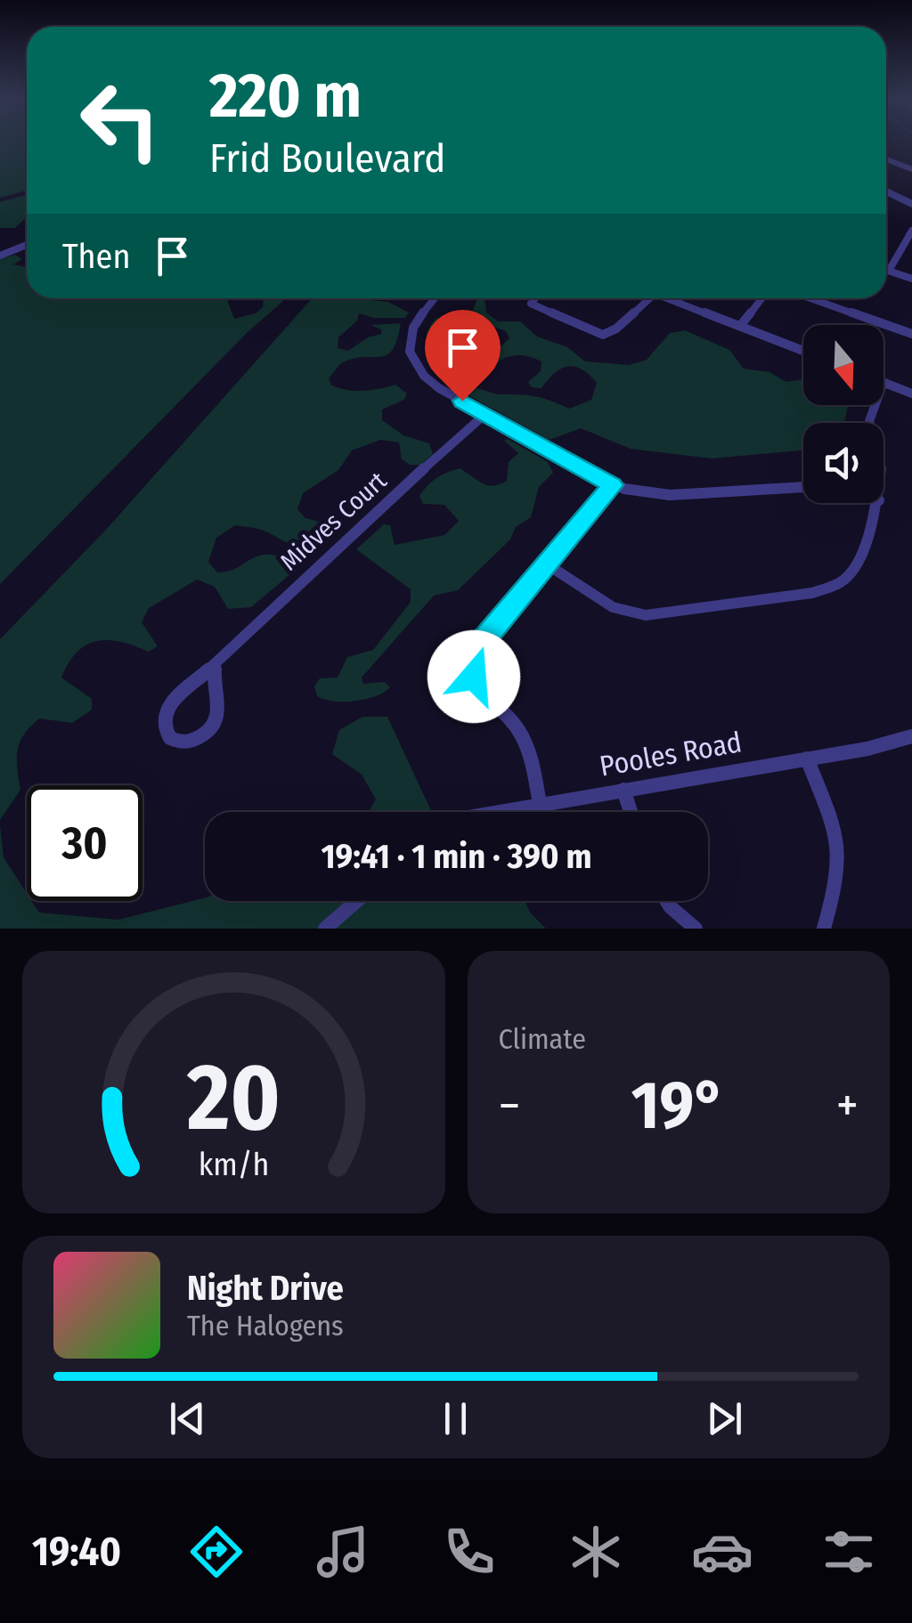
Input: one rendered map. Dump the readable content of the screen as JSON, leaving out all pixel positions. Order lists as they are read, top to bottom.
{
  "streets": {
    "street": ["Midves Court", "Pooles Road"]
  },
  "north": "bottom",
  "page": {
    "turn": ["220 m", "Frid Boulevard"],
    "then": "Then",
    "limit": "30",
    "trip": "19:41 · 1 min · 390 m",
    "tile": "Climate",
    "heat": ["−", "19°", "+"],
    "song": ["Night Drive", "The Halogens"],
    "tabs": "19:40",
    "gauge": ["20", "km/h"]
  }
}
